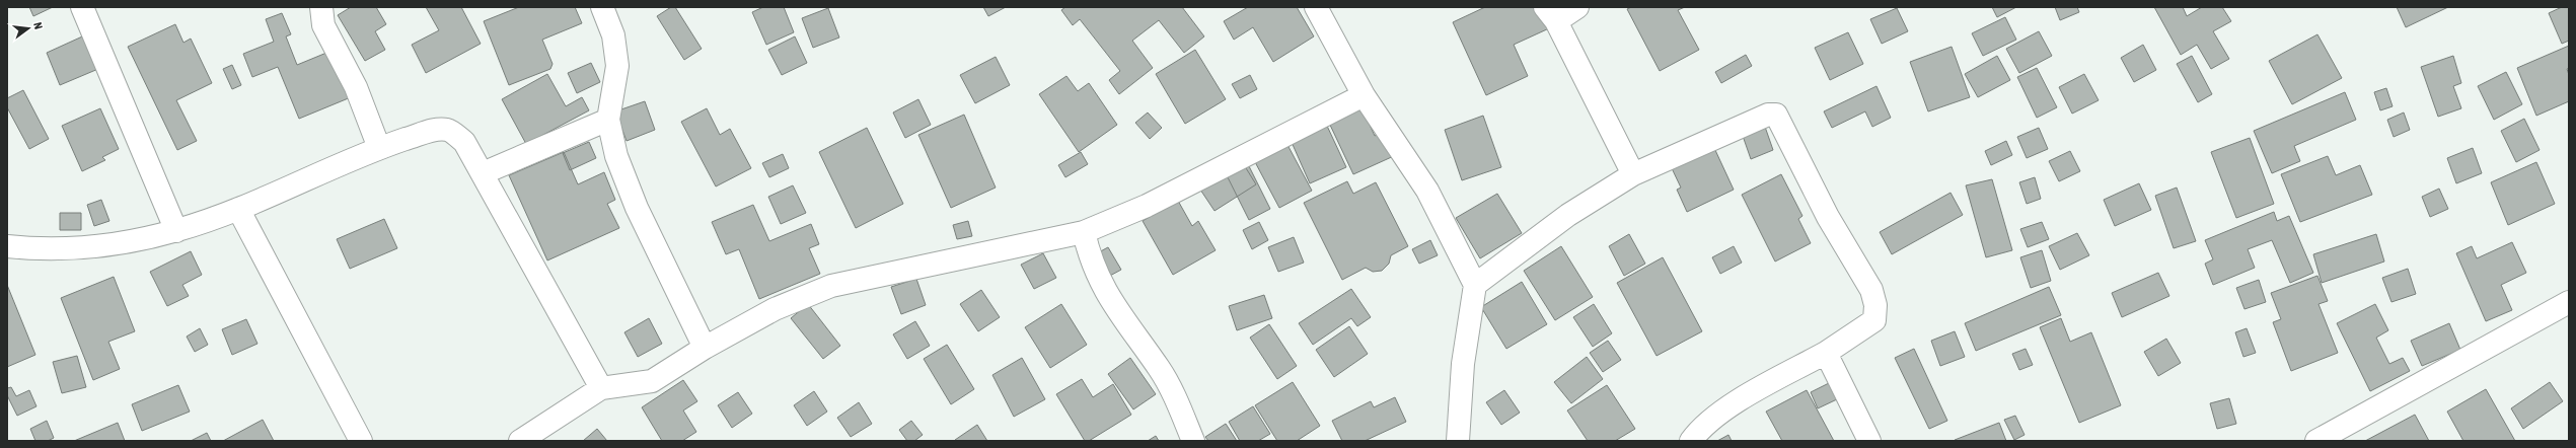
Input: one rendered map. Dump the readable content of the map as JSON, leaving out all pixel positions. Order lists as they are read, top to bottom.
{
  "north": "right"
}
